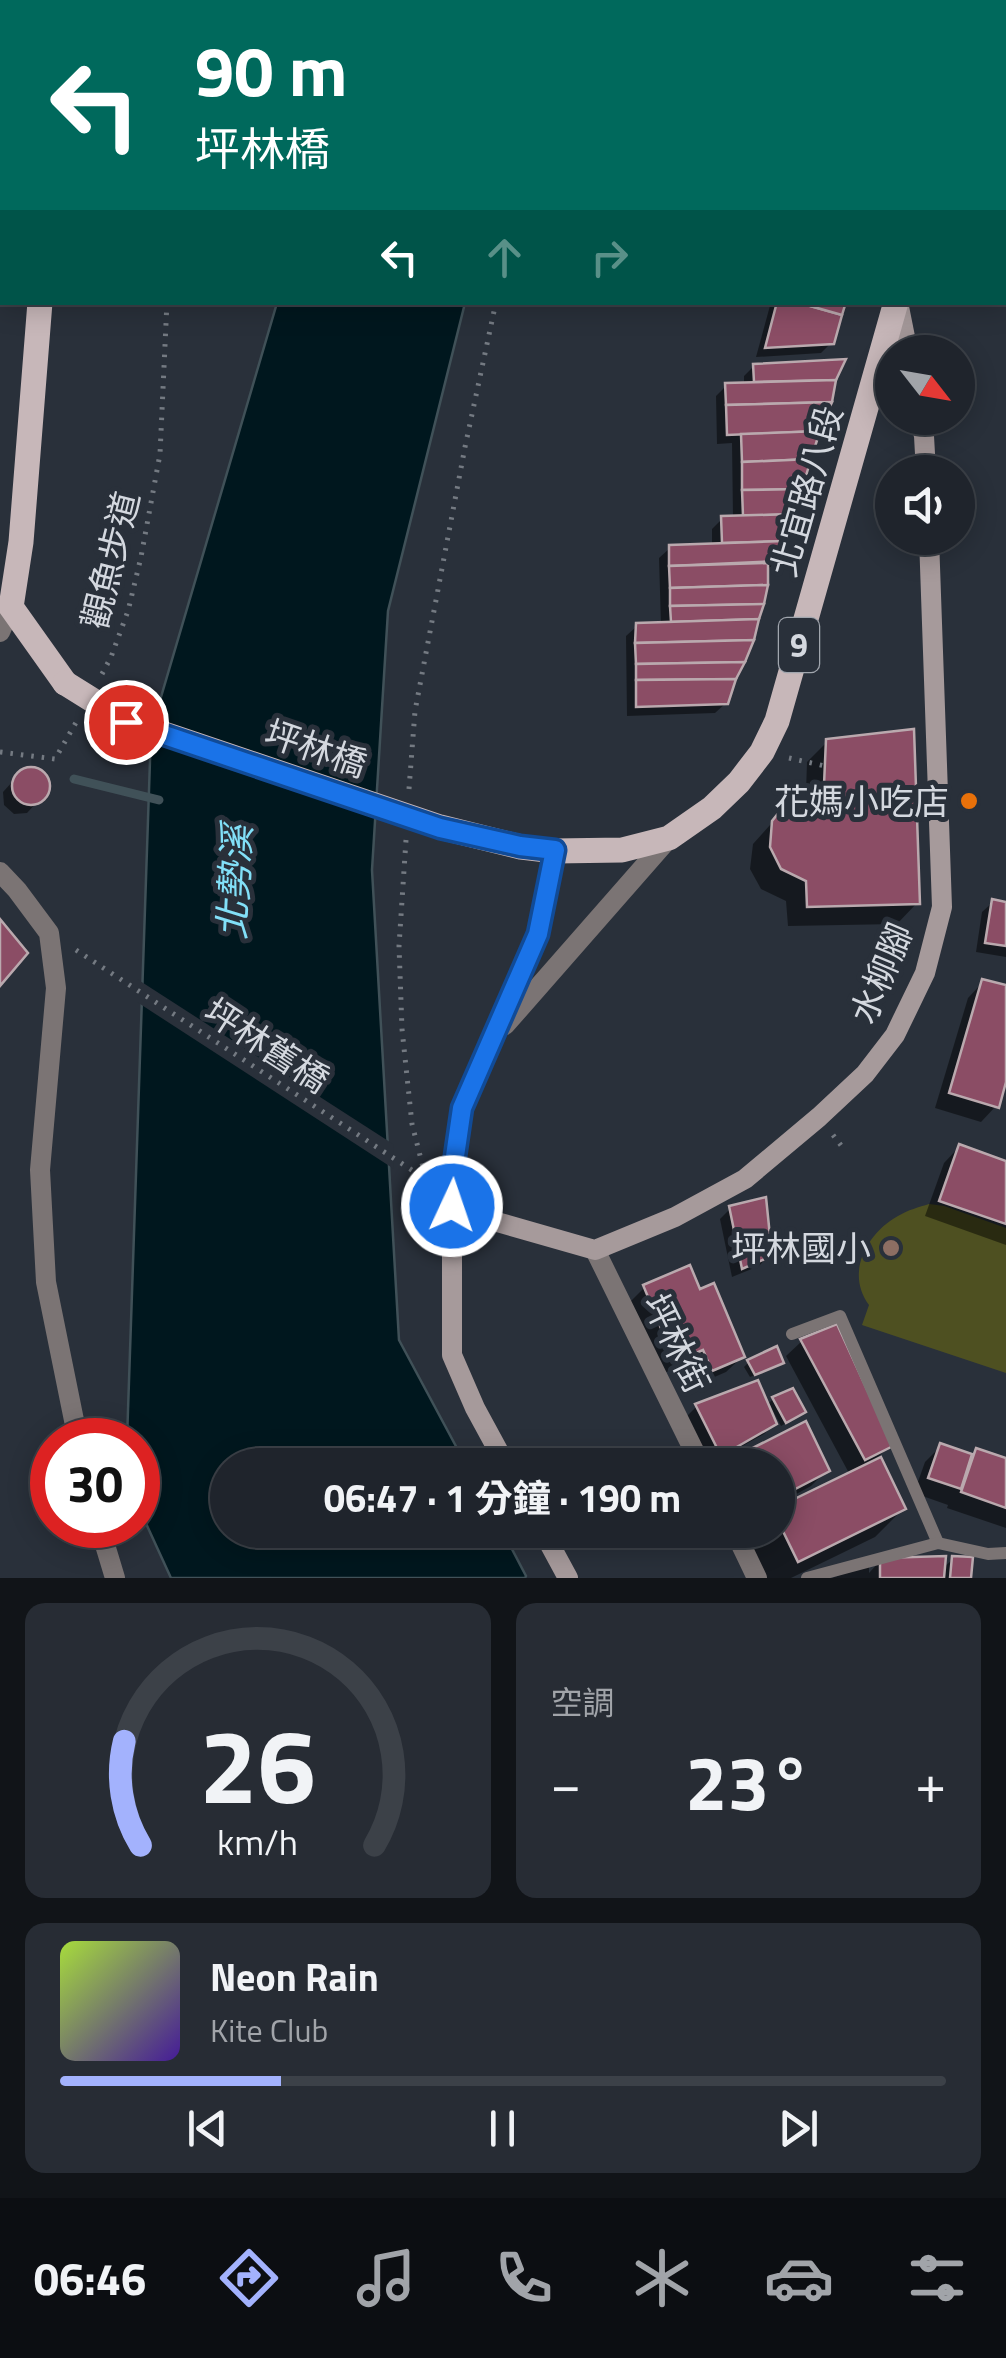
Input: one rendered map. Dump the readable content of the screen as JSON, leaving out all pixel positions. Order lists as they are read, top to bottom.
{
  "streets": {
    "main road": [
      "北宜路八段",
      "9",
      "坪林橋",
      "水柳腳"
    ],
    "street": ["坪林街"],
    "path": ["觀魚步道", "坪林舊橋"]
  },
  "crossings": [
    ["北宜路八段", "坪林橋"],
    ["水柳腳", "坪林街"]
  ],
  "water": ["北勢溪"],
  "places": ["花媽小吃店", "坪林國小"],
  "north": "bottom right",
  "page": {
    "turn": ["90 m", "坪林橋"],
    "limit": "30",
    "trip": "06:47 · 1 分鐘 · 190 m",
    "tile": "空調",
    "heat": ["−", "23°", "+"],
    "song": ["Neon Rain", "Kite Club"],
    "tabs": "06:46",
    "gauge": ["26", "km/h"]
  }
}
